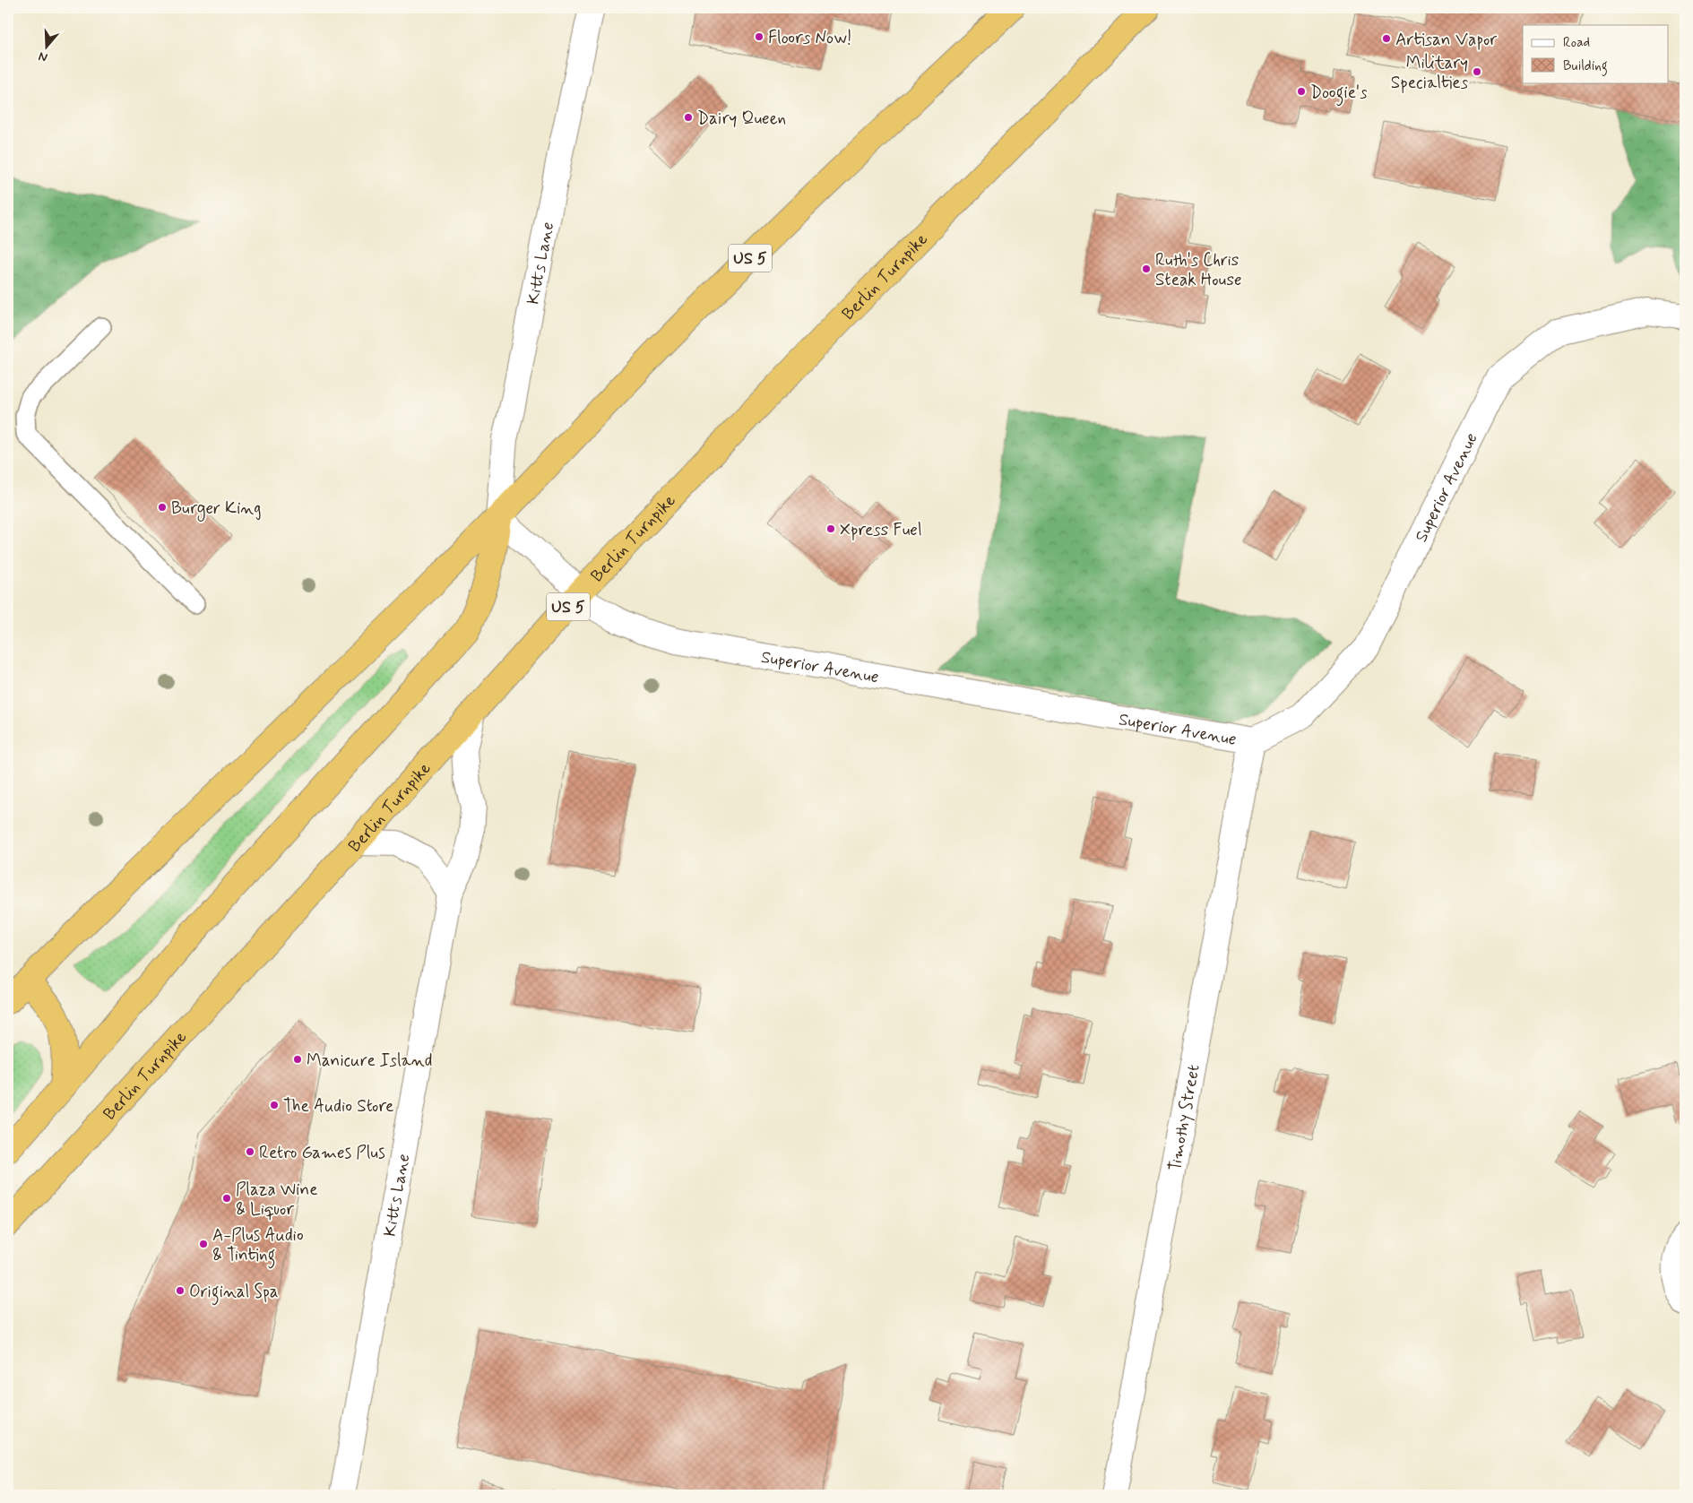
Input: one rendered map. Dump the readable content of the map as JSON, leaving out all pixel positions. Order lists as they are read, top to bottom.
{
  "streets": {
    "highway": ["US 5", "Berlin Turnpike"],
    "street": ["Kitts Lane", "Superior Avenue", "Timothy Street"]
  },
  "crossings": [
    ["US 5", "Kitts Lane"],
    ["US 5", "Superior Avenue"],
    ["Kitts Lane", "Berlin Turnpike"],
    ["Kitts Lane", "Superior Avenue"],
    ["Berlin Turnpike", "Superior Avenue"],
    ["Superior Avenue", "Timothy Street"]
  ],
  "places": [
    "Floors Now!",
    "Artisan Vapor",
    "Military Specialties",
    "Doogie's",
    "Dairy Queen",
    "Ruth's Chris Steak House",
    "Burger King",
    "Xpress Fuel",
    "Manicure Island",
    "The Audio Store",
    "Retro Games Plus",
    "Plaza Wine & Liquor",
    "A-Plus Audio & Tinting",
    "Original Spa"
  ],
  "legend": ["Road", "Building"],
  "north": "bottom"
}
